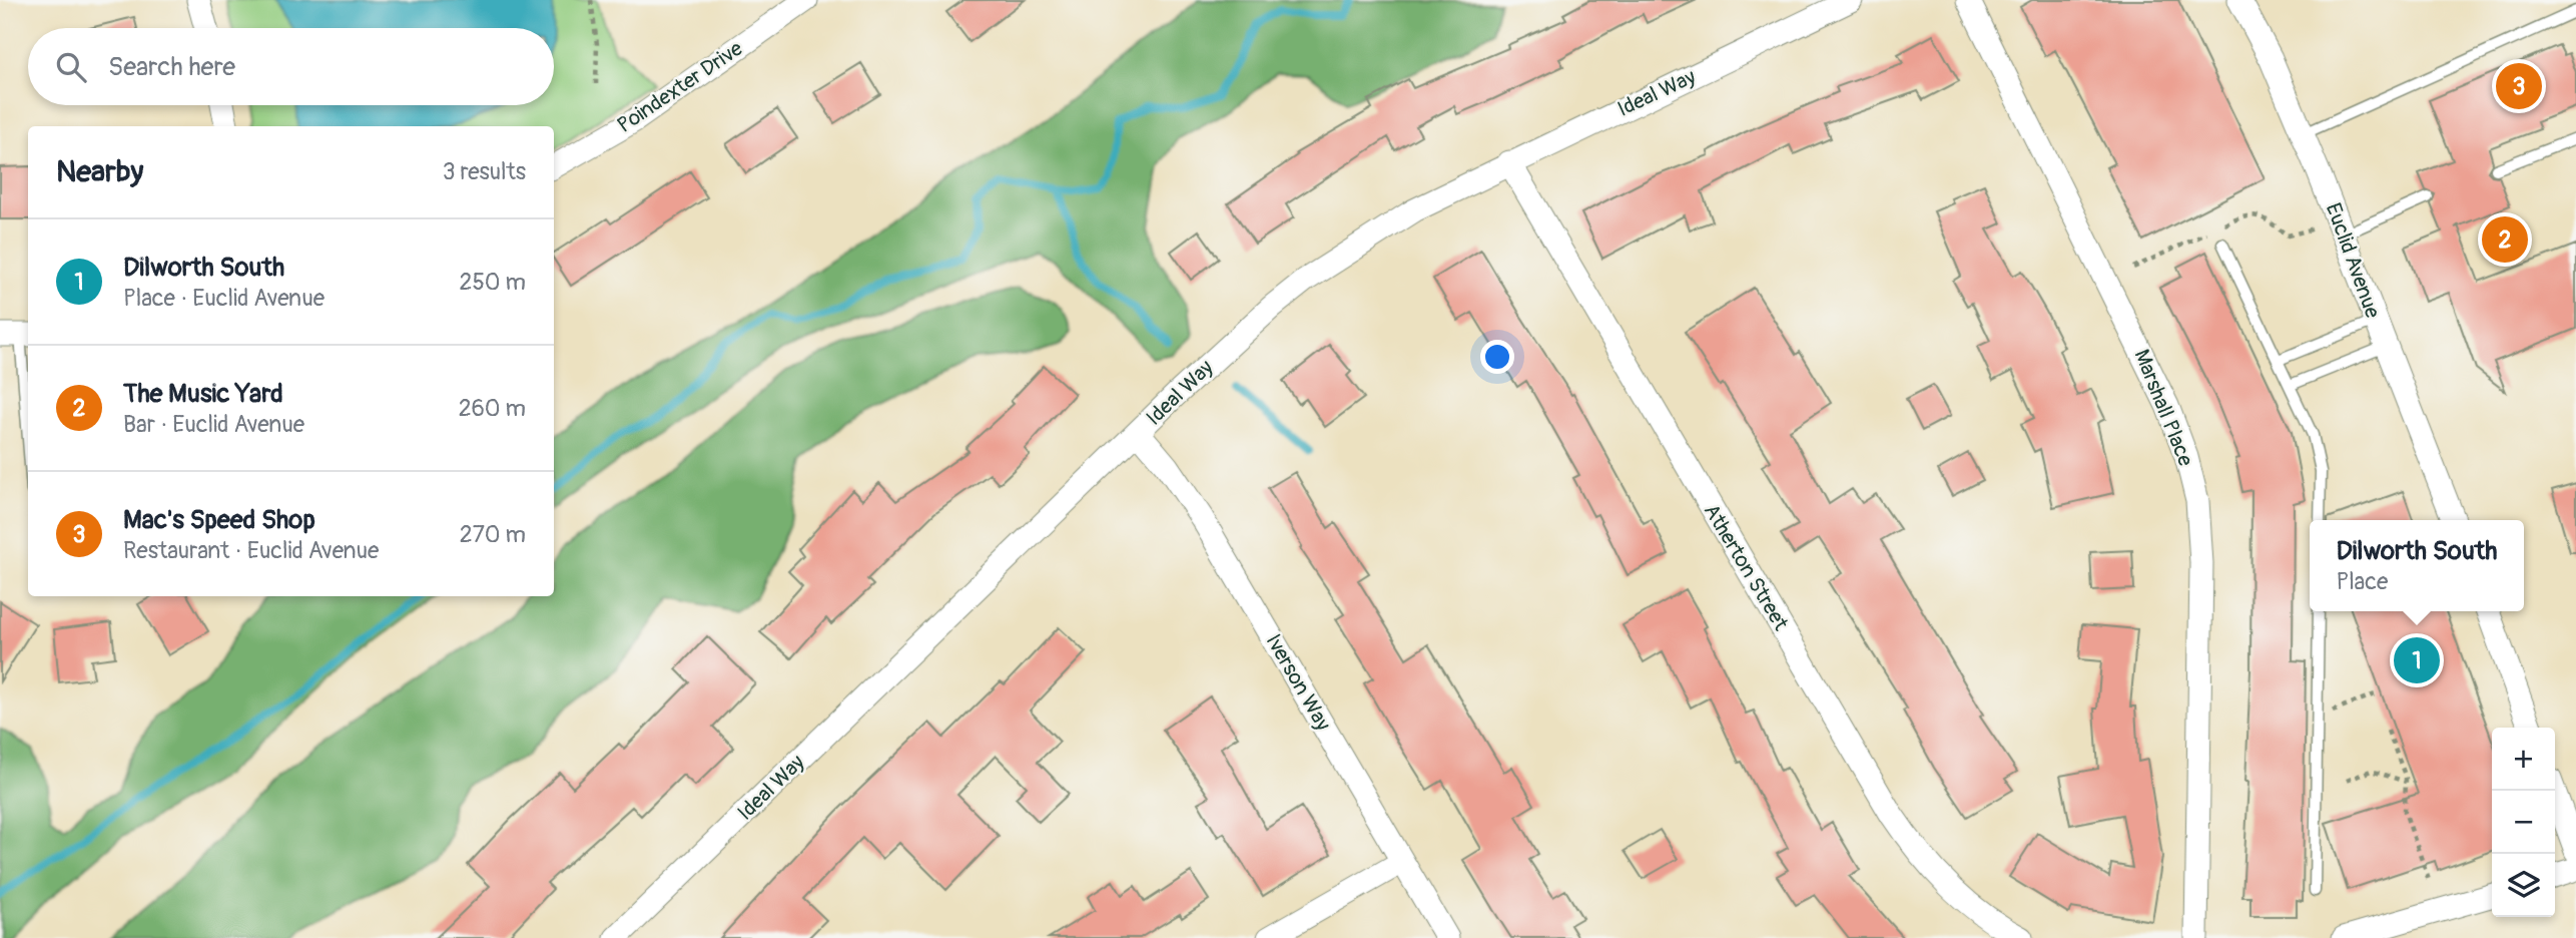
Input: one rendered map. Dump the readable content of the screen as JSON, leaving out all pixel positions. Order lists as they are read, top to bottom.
{
  "streets": {
    "street": [
      "Poindexter Drive",
      "Ideal Way",
      "Euclid Avenue",
      "Marshall Place",
      "Atherton Street",
      "Iverson Way"
    ]
  },
  "crossings": [
    ["Ideal Way", "Atherton Street"],
    ["Ideal Way", "Iverson Way"]
  ],
  "page": {
    "search": "Search here",
    "pins": ["3", "2", "1"],
    "heading": ["Nearby", "3 results"],
    "list": [
      {
        "mark": "1",
        "name": "Dilworth South",
        "note": "Place · Euclid Avenue",
        "value": "250 m"
      },
      {
        "mark": "2",
        "name": "The Music Yard",
        "note": "Bar · Euclid Avenue",
        "value": "260 m"
      },
      {
        "mark": "3",
        "name": "Mac's Speed Shop",
        "note": "Restaurant · Euclid Avenue",
        "value": "270 m"
      }
    ],
    "popup": ["Dilworth South", "Place"],
    "map_buttons": ["+", "−"]
  }
}
